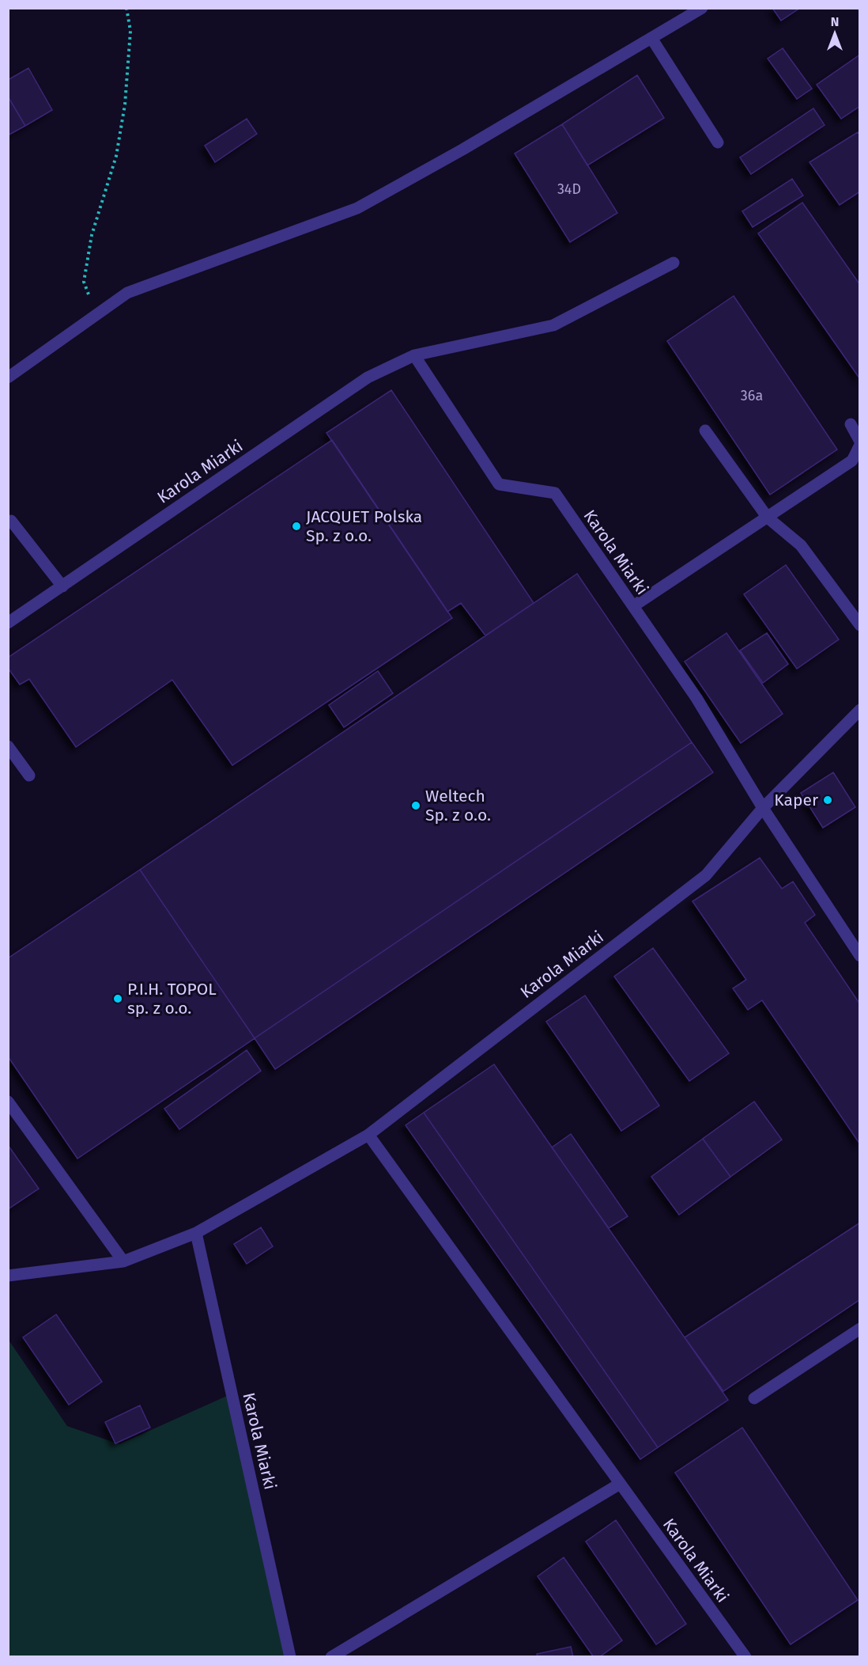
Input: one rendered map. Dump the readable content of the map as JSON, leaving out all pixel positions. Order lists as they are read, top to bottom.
{
  "streets": {
    "lane": ["Karola Miarki"]
  },
  "places": [
    "JACQUET Polska Sp. z o.o.",
    "Kaper",
    "Weltech Sp. z o.o.",
    "P.I.H. TOPOL sp. z o.o."
  ],
  "house_numbers": ["34D", "36a"],
  "north": "top"
}
